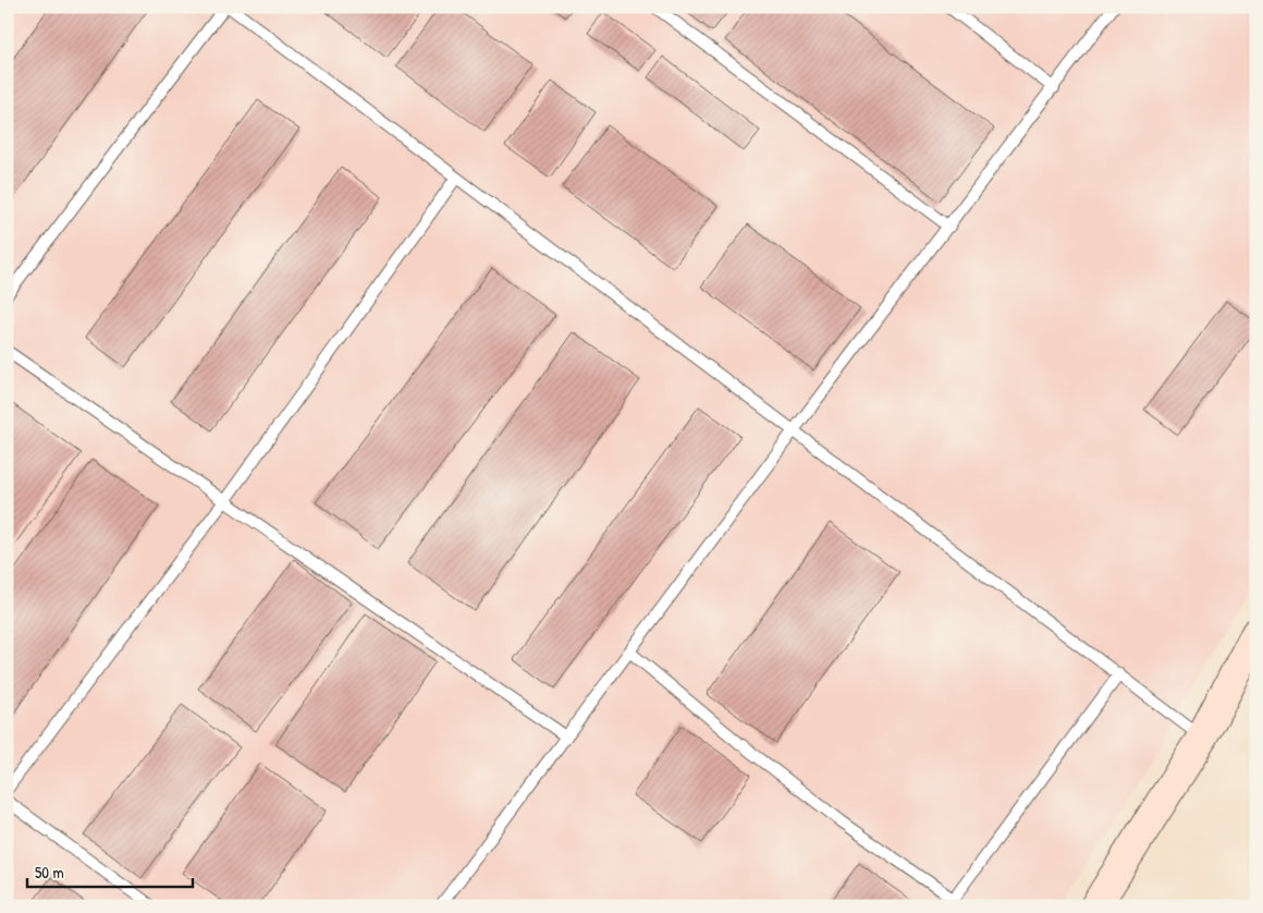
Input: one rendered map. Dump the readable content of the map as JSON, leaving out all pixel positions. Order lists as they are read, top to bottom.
{
  "scale_bar": "50 m"
}
